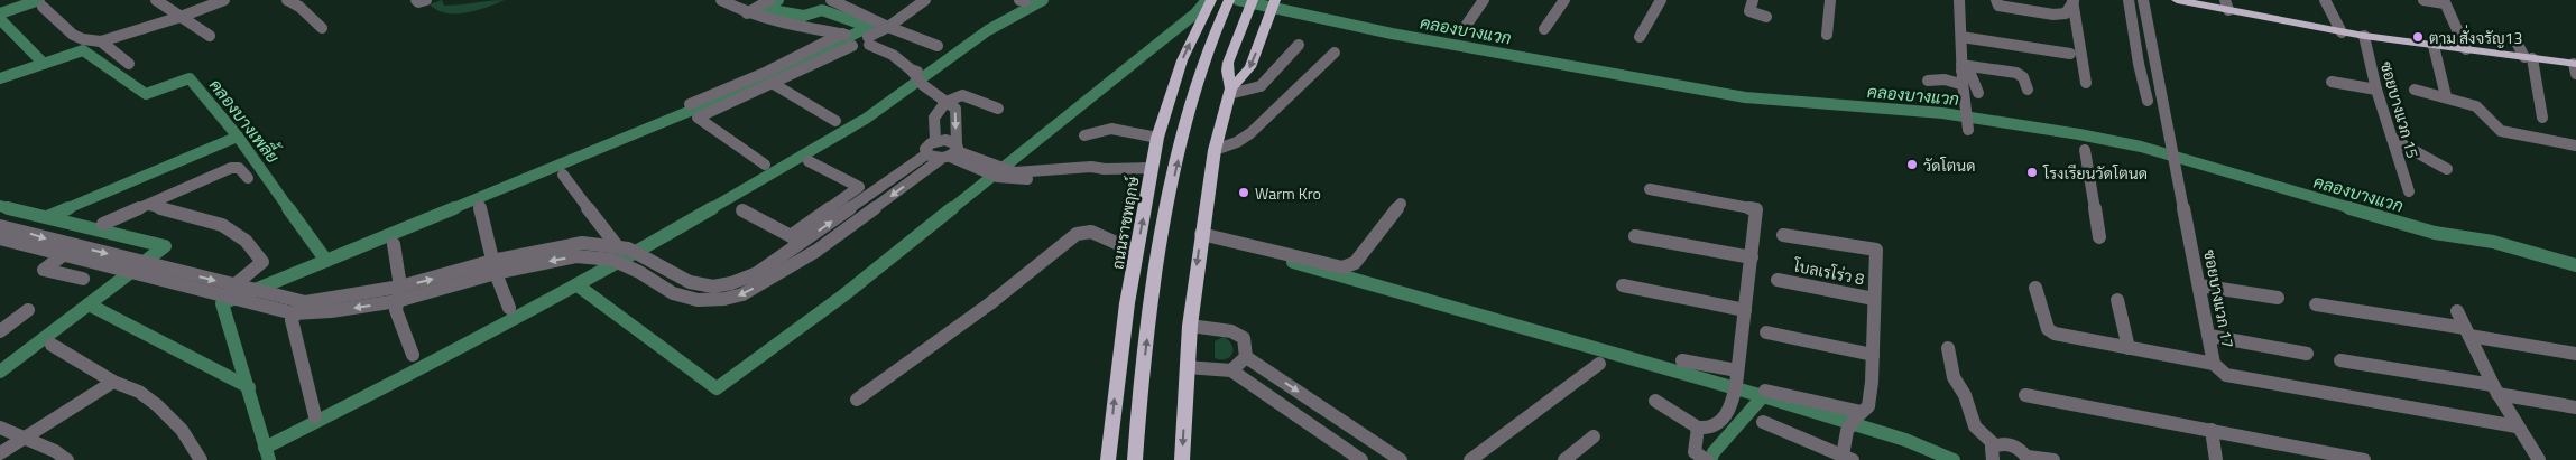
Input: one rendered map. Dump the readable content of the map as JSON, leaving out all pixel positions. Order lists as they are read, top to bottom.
{
  "streets": {
    "main road": ["ถนนราชพฤกษ์"],
    "street": ["ซอยบางแวก 15", "โบลเรโร่ว 8", "ซอยบางแวก 17"]
  },
  "water": ["คลองบางแวก", "คลองบางเพลี้ย"],
  "places": [
    "ตาม สั่งจรัญ13",
    "วัดโตนด",
    "โรงเรียนวัดโตนด",
    "Warm Kro"
  ]
}
